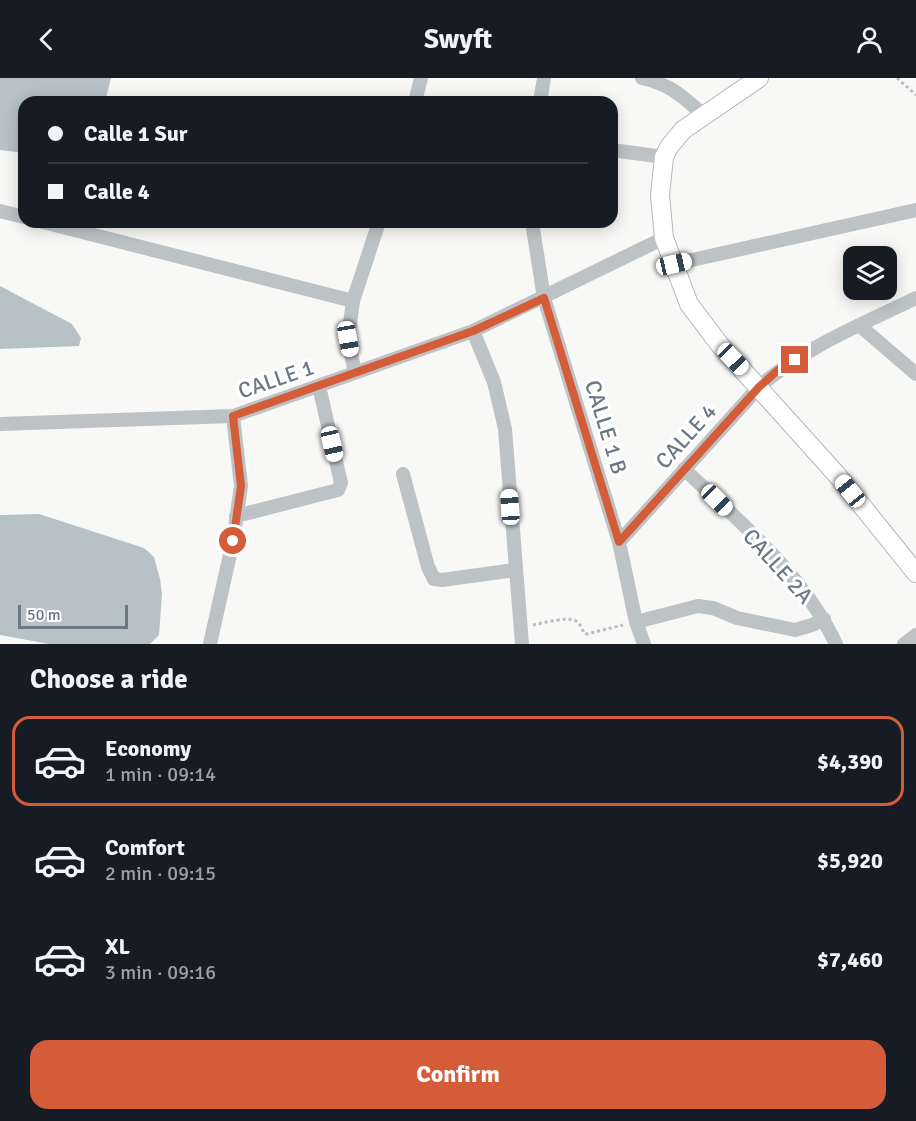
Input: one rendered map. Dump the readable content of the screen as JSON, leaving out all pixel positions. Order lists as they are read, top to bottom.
{
  "streets": {
    "street": [
      "CALLE 1",
      "CALLE 1 B",
      "CALLE 4",
      "CALLE 2A"
    ]
  },
  "crossings": [
    ["CALLE 1", "CALLE 1 B"],
    ["CALLE 1 B", "CALLE 4"],
    ["CALLE 4", "CALLE 2A"]
  ],
  "scale_bar": "50 m",
  "page": {
    "header": "Swyft",
    "banner": ["Calle 1 Sur", "Calle 4"],
    "scale": "50 m",
    "heading": "Choose a ride",
    "list": [
      {
        "name": "Economy",
        "note": "1 min · 09:14",
        "value": "$4,390"
      },
      {
        "name": "Comfort",
        "note": "2 min · 09:15",
        "value": "$5,920"
      },
      {
        "name": "XL",
        "note": "3 min · 09:16",
        "value": "$7,460"
      }
    ],
    "buttons": "Confirm"
  }
}
